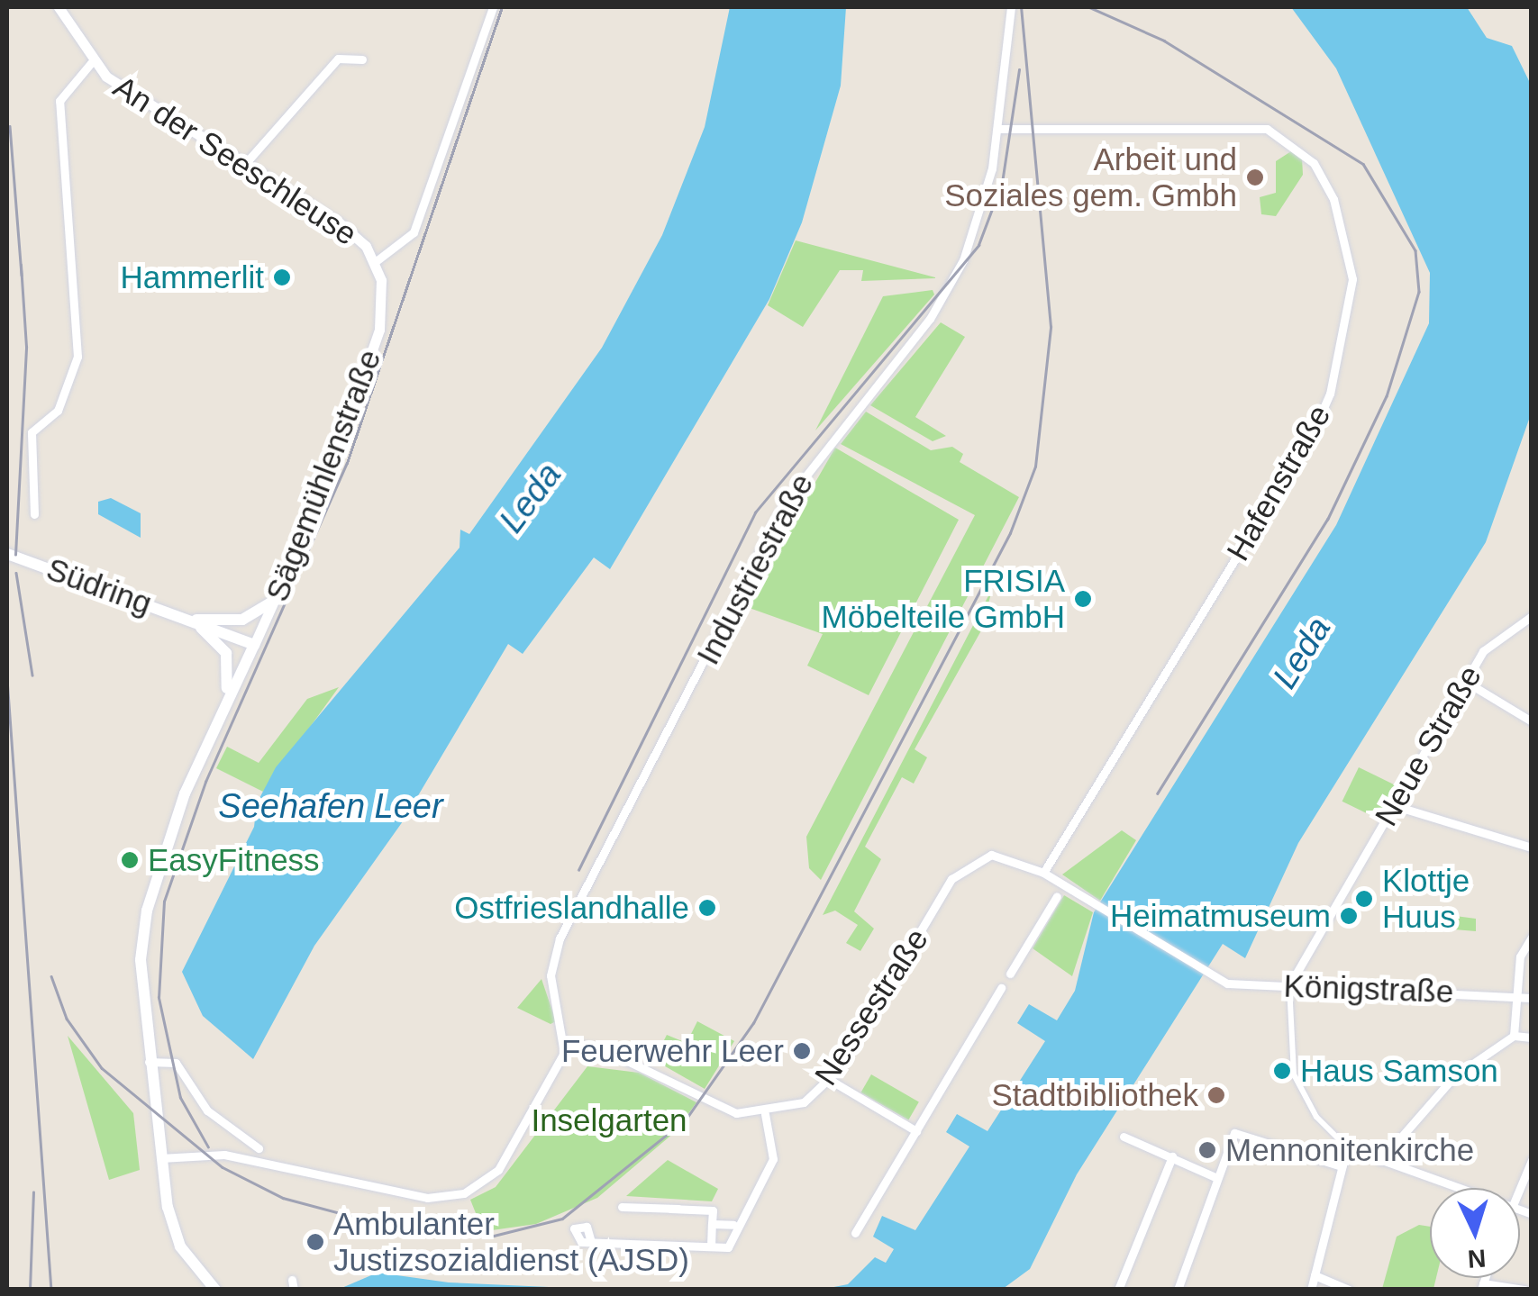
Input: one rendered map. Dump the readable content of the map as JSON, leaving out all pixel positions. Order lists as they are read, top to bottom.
{
  "streets": {
    "main road": ["Sägemühlenstraße", "Südring"],
    "street": [
      "An der Seeschleuse",
      "Hafenstraße",
      "Industriestraße",
      "Neue Straße",
      "Königstraße",
      "Nessestraße"
    ]
  },
  "crossings": [
    ["An der Seeschleuse", "Sägemühlenstraße"],
    ["Sägemühlenstraße", "Südring"],
    ["Hafenstraße", "Industriestraße"],
    ["Hafenstraße", "Nessestraße"],
    ["Industriestraße", "Nessestraße"],
    ["Neue Straße", "Königstraße"],
    ["Königstraße", "Nessestraße"]
  ],
  "water": ["Leda", "Seehafen Leer"],
  "parks": ["Inselgarten"],
  "places": [
    "Arbeit und Soziales gem. Gmbh",
    "Hammerlit",
    "FRISIA Möbelteile GmbH",
    "EasyFitness",
    "Klottje Huus",
    "Ostfrieslandhalle",
    "Heimatmuseum",
    "Feuerwehr Leer",
    "Haus Samson",
    "Stadtbibliothek",
    "Mennonitenkirche",
    "Ambulanter Justizsozialdienst (AJSD)"
  ],
  "north": "bottom"
}
